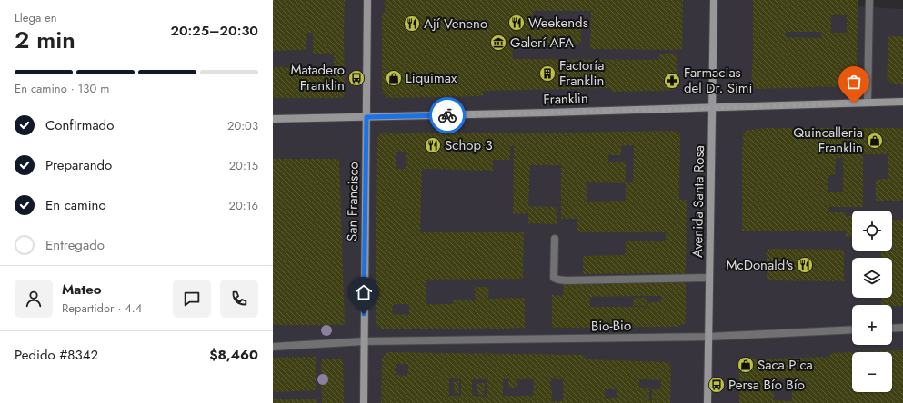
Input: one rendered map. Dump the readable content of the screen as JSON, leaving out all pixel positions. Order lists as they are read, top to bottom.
{
  "streets": {
    "main road": ["Franklin", "San Francisco", "Avenida Santa Rosa"],
    "street": ["Bio-Bio"]
  },
  "crossings": [
    ["Franklin", "San Francisco"],
    ["Franklin", "Avenida Santa Rosa"],
    ["San Francisco", "Bio-Bio"],
    ["Avenida Santa Rosa", "Bio-Bio"]
  ],
  "places": {
    "restaurant": [
      "Weekends",
      "Ají Veneno",
      "Schop 3",
      "McDonald's"
    ],
    "museum": ["Galerí AFA"],
    "building": ["Factoría Franklin"],
    "bus stop": ["Matadero Franklin", "Persa Bío Bío"],
    "shop": ["Liquimax", "Quincalleria Franklin", "Saca Pica"],
    "pharmacy": ["Farmacias del Dr. Simi"]
  },
  "page": {
    "heading": ["2 min", "Llega en", "20:25–20:30"],
    "panel": [
      "Mateo",
      "Repartidor · 4.4",
      "Pedido #8342",
      "$8,460"
    ],
    "bar": "En camino · 130 m",
    "list": [
      ["Confirmado", "20:03"],
      ["Preparando", "20:15"],
      ["En camino", "20:16"],
      "Entregado"
    ],
    "map_buttons": ["+", "−"]
  }
}
